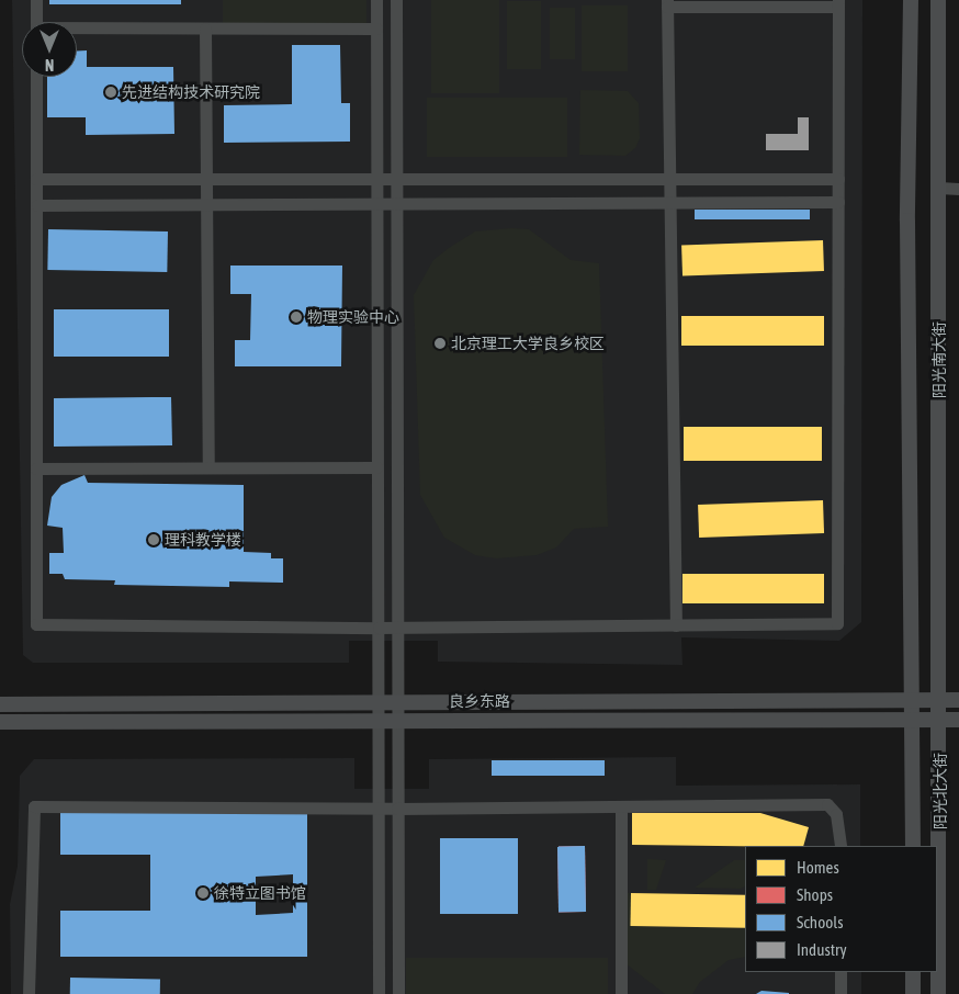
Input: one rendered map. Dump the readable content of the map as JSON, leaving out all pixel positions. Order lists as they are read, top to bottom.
{
  "streets": {
    "main road": ["阳光南大街", "良乡东路", "阳光北大街"]
  },
  "crossings": [
    ["阳光南大街", "良乡东路"],
    ["阳光南大街", "阳光北大街"],
    ["良乡东路", "阳光北大街"]
  ],
  "places": [
    "先进结构技术研究院",
    "物理实验中心",
    "北京理工大学良乡校区",
    "理科教学楼",
    "徐特立图书馆"
  ],
  "legend": [
    "Homes",
    "Shops",
    "Schools",
    "Industry"
  ],
  "north": "bottom"
}
